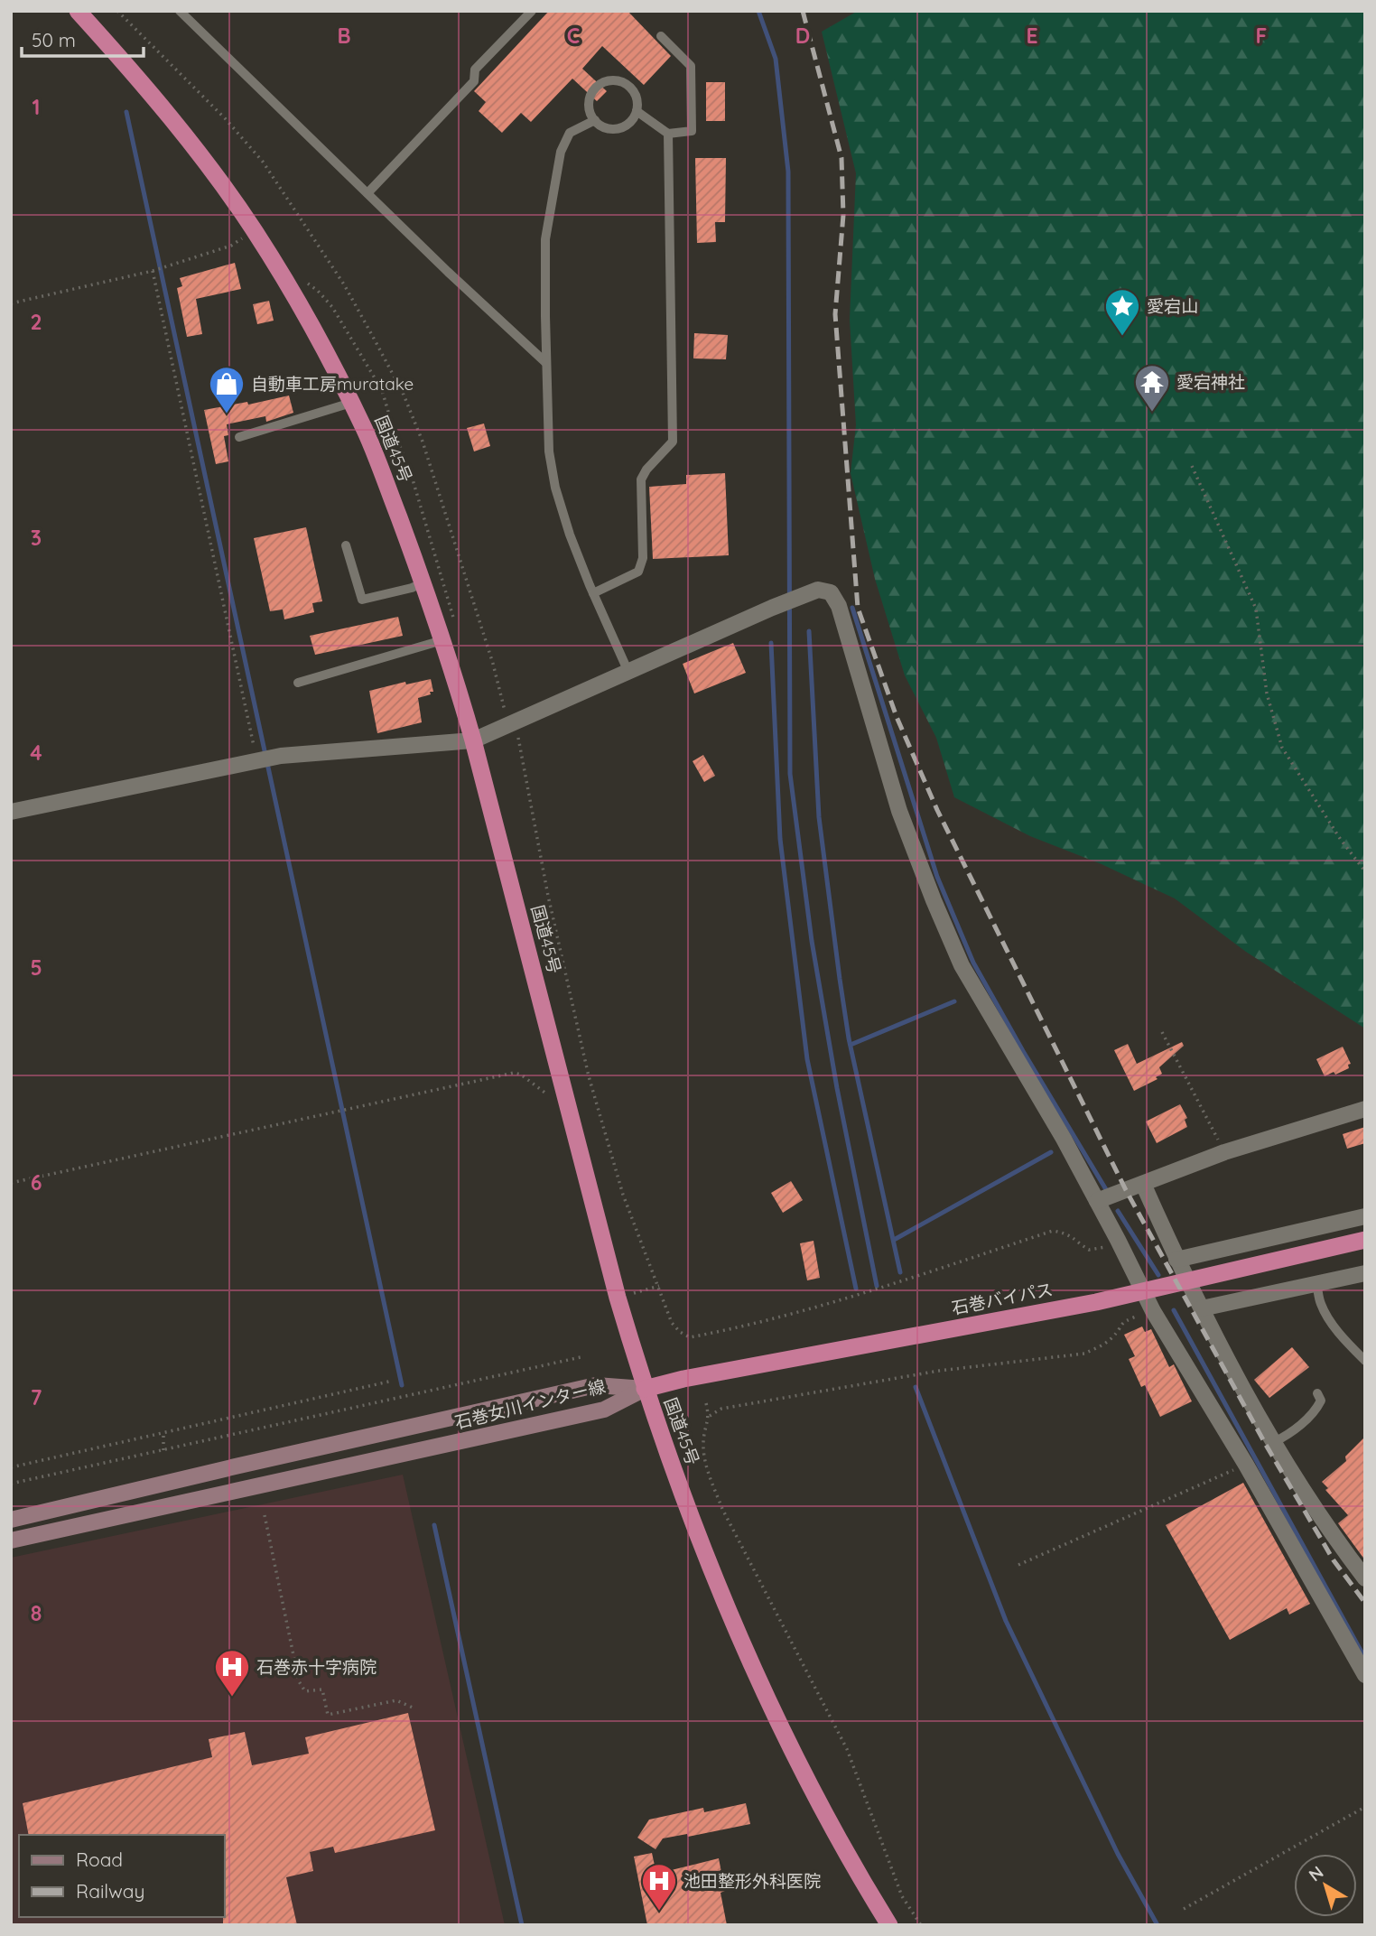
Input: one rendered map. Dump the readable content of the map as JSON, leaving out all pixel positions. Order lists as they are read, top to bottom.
{
  "streets": {
    "highway": ["国道45号", "石巻バイパス"],
    "main road": ["石巻女川インター線"]
  },
  "crossings": [
    ["国道45号", "石巻バイパス"],
    ["国道45号", "石巻女川インター線"],
    ["石巻バイパス", "石巻女川インター線"]
  ],
  "places": {
    "place": ["愛宕山"],
    "temple": ["愛宕神社"],
    "shop": ["自動車工房muratake"],
    "hospital": ["石巻赤十字病院", "池田整形外科医院"]
  },
  "legend": ["Road", "Railway"],
  "scale_bar": "50 m",
  "north": "top left",
  "grid": {
    "columns": [
      "B",
      "C",
      "D",
      "E",
      "F"
    ],
    "rows": [
      "1",
      "2",
      "3",
      "4",
      "5",
      "6",
      "7",
      "8"
    ]
  }
}
